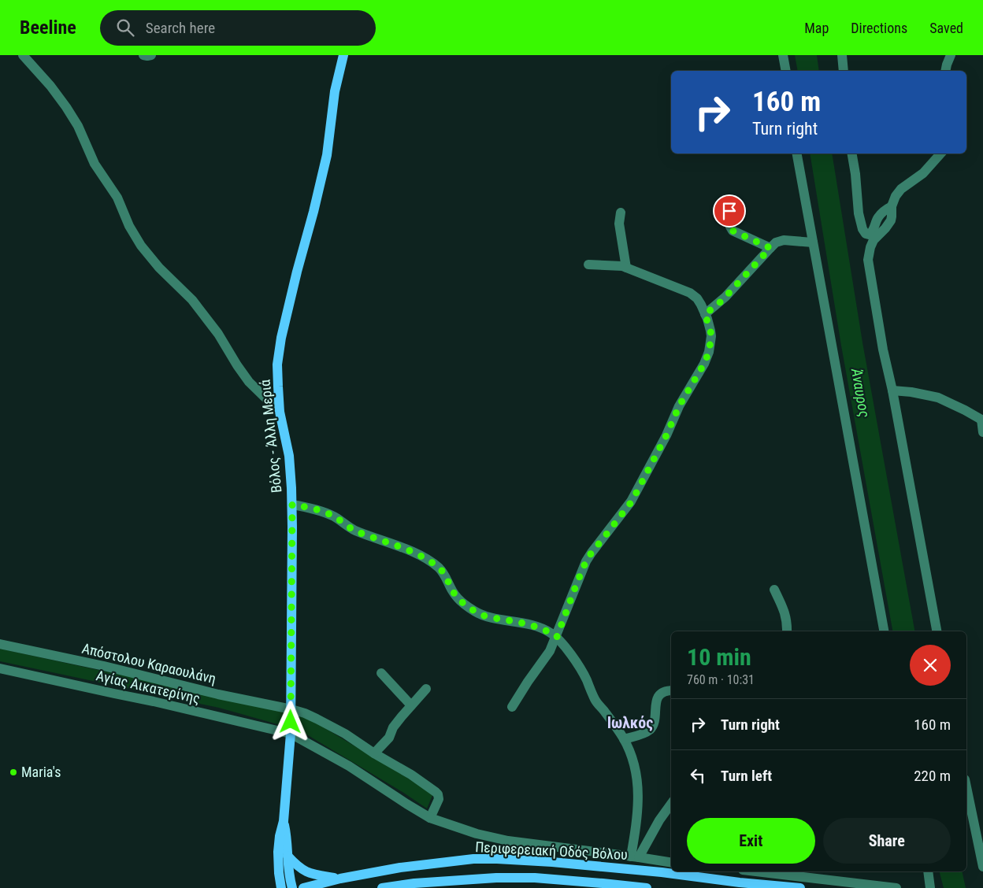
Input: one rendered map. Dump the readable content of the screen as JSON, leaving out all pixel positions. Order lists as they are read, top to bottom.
{
  "streets": {
    "main road": ["Βόλος - Άλλη Μεριά", "Περιφερειακή Οδός Βόλου"],
    "street": ["Απόστολου Καραουλάνη", "Αγίας Αικατερίνης"]
  },
  "crossings": [
    ["Βόλος - Άλλη Μεριά", "Απόστολου Καραουλάνη"],
    ["Βόλος - Άλλη Μεριά", "Αγίας Αικατερίνης"],
    ["Απόστολου Καραουλάνη", "Αγίας Αικατερίνης"]
  ],
  "districts": ["Ιωλκός"],
  "water": ["Άναυρος"],
  "places": ["Maria's"],
  "page": {
    "header": "Beeline",
    "search": "Search here",
    "nav": ["Map", "Directions", "Saved"],
    "turn": ["160 m", "Turn right"],
    "heading": ["10 min", "760 m · 10:31"],
    "list": [
      {
        "name": "Turn right",
        "value": "160 m"
      },
      {
        "name": "Turn left",
        "value": "220 m"
      }
    ],
    "buttons": ["Exit", "Share"]
  }
}
